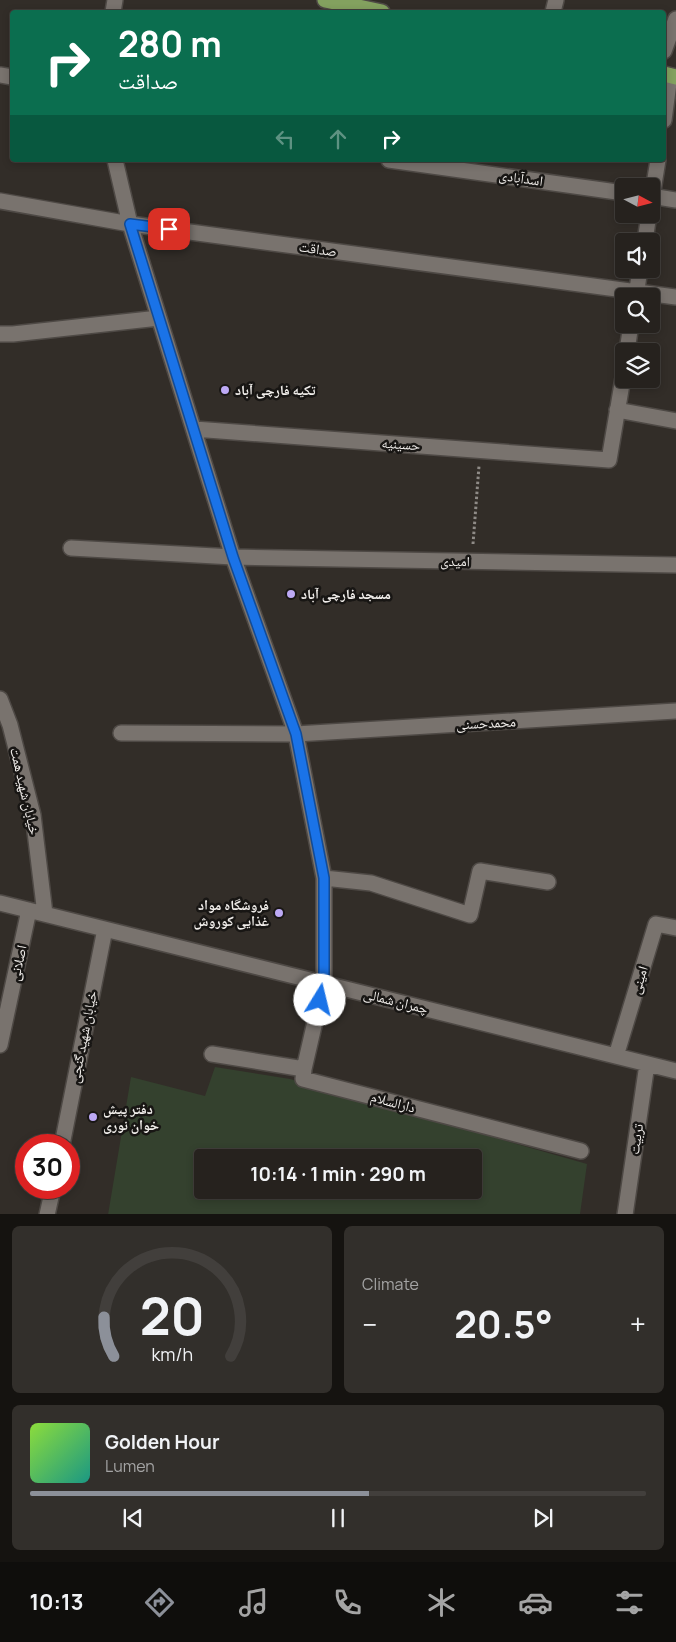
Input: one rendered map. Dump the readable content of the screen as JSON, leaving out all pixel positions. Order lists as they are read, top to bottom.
{
  "streets": {
    "street": [
      "اسدآبادی",
      "صداقت",
      "حسینیه",
      "امیدی",
      "محمدحسنی",
      "خیابان شهید همت",
      "اصلانی",
      "امینی",
      "چمران شمالی",
      "خیابان شهید گنجی",
      "دارالسلام",
      "تربیت"
    ]
  },
  "crossings": [
    ["خیابان شهید همت", "چمران شمالی"],
    ["اصلانی", "چمران شمالی"],
    ["امینی", "چمران شمالی"],
    ["چمران شمالی", "خیابان شهید گنجی"],
    ["چمران شمالی", "تربیت"]
  ],
  "places": [
    "تکیه فارچی آباد",
    "مسجد فارچی آباد",
    "فروشگاه مواد غذایی کوروش",
    "دفتر پیش خوان نوری"
  ],
  "north": "right",
  "page": {
    "turn": ["280 m", "صداقت"],
    "limit": "30",
    "trip": "10:14 · 1 min · 290 m",
    "tile": "Climate",
    "heat": ["−", "20.5°", "+"],
    "song": ["Golden Hour", "Lumen"],
    "tabs": "10:13",
    "gauge": ["20", "km/h"]
  }
}
